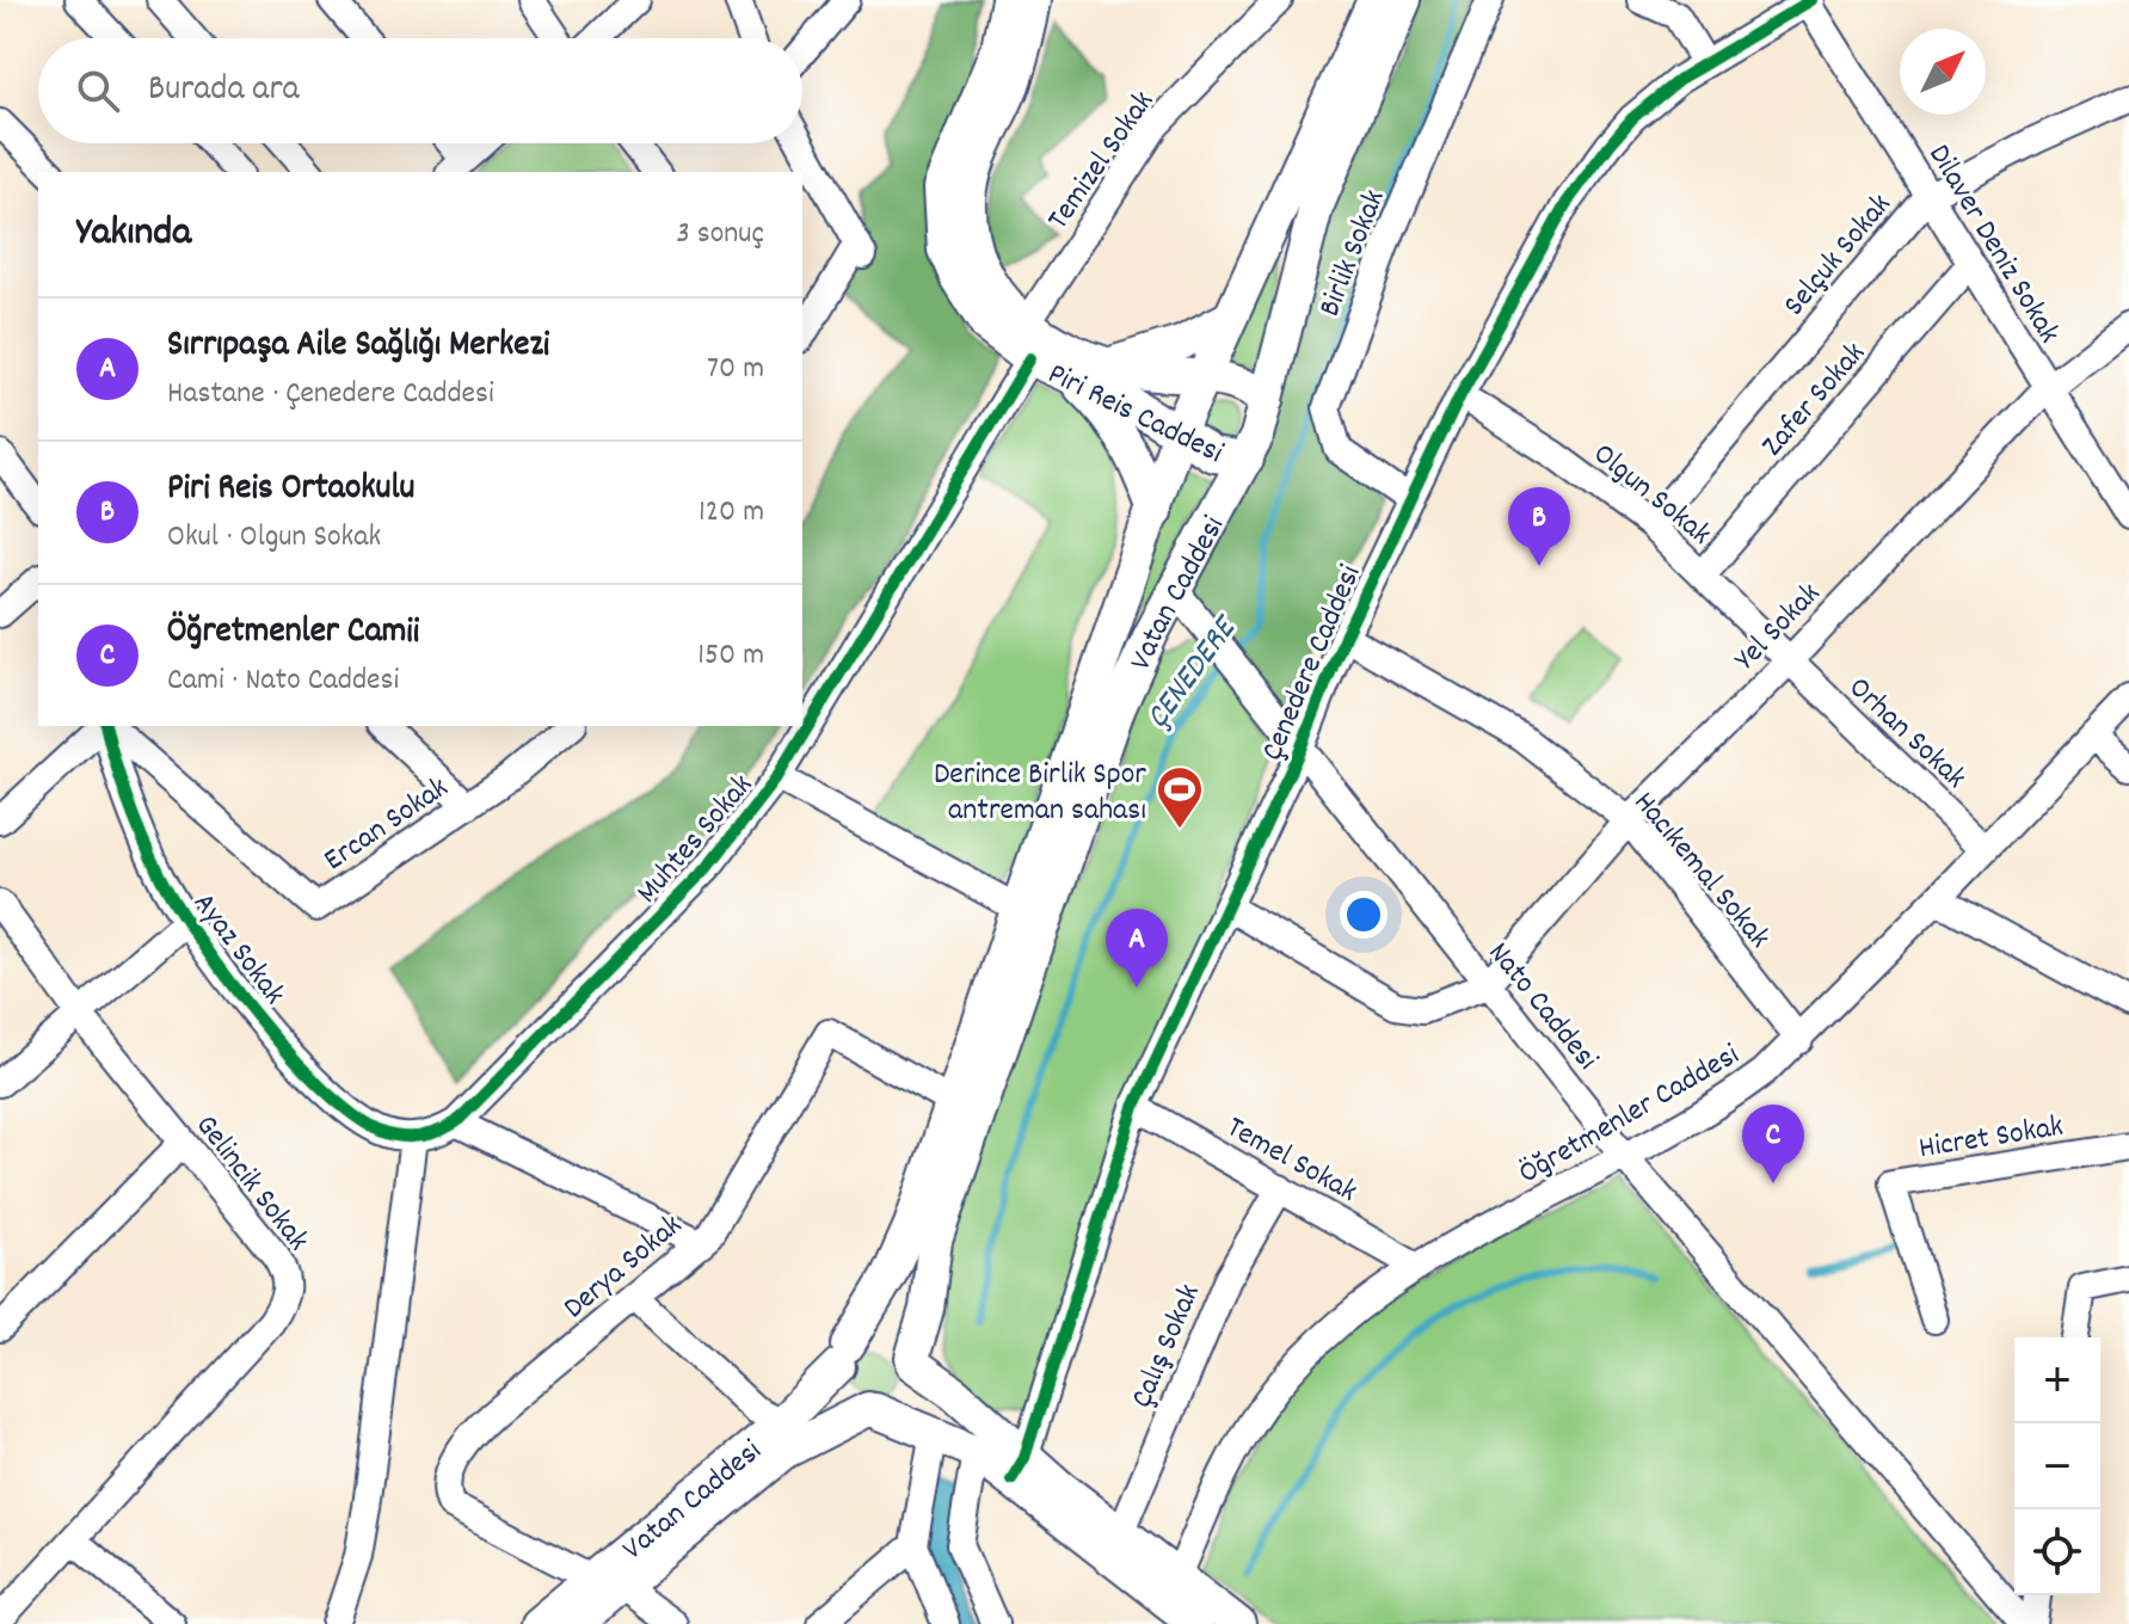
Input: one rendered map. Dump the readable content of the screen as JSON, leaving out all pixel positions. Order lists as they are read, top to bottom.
{
  "streets": {
    "main road": ["Piri Reis Caddesi", "Vatan Caddesi"],
    "street": [
      "Temizel Sokak",
      "Dilaver Deniz Sokak",
      "Birlik Sokak",
      "Selçuk Sokak",
      "Zafer Sokak",
      "Olgun Sokak",
      "Yel Sokak",
      "Çenedere Caddesi",
      "Orhan Sokak",
      "Ercan Sokak",
      "Muhtes Sokak",
      "Hacıkemal Sokak",
      "Ayaz Sokak",
      "Nato Caddesi",
      "Öğretmenler Caddesi",
      "Hicret Sokak",
      "Temel Sokak",
      "Gelincik Sokak",
      "Derya Sokak",
      "Çalış Sokak"
    ]
  },
  "crossings": [
    ["Temizel Sokak", "Piri Reis Caddesi"],
    ["Temizel Sokak", "Muhtes Sokak"],
    ["Dilaver Deniz Sokak", "Selçuk Sokak"],
    ["Dilaver Deniz Sokak", "Zafer Sokak"],
    ["Dilaver Deniz Sokak", "Yel Sokak"],
    ["Dilaver Deniz Sokak", "Çenedere Caddesi"],
    ["Birlik Sokak", "Çenedere Caddesi"],
    ["Selçuk Sokak", "Olgun Sokak"],
    ["Zafer Sokak", "Olgun Sokak"],
    ["Piri Reis Caddesi", "Vatan Caddesi"],
    ["Piri Reis Caddesi", "Muhtes Sokak"],
    ["Olgun Sokak", "Yel Sokak"],
    ["Olgun Sokak", "Çenedere Caddesi"],
    ["Olgun Sokak", "Orhan Sokak"],
    ["Vatan Caddesi", "Nato Caddesi"],
    ["Vatan Caddesi", "Derya Sokak"],
    ["Yel Sokak", "Orhan Sokak"],
    ["Yel Sokak", "Hacıkemal Sokak"],
    ["Yel Sokak", "Nato Caddesi"],
    ["Çenedere Caddesi", "Hacıkemal Sokak"],
    ["Çenedere Caddesi", "Nato Caddesi"],
    ["Çenedere Caddesi", "Temel Sokak"],
    ["Orhan Sokak", "Öğretmenler Caddesi"],
    ["Muhtes Sokak", "Ayaz Sokak"],
    ["Hacıkemal Sokak", "Öğretmenler Caddesi"],
    ["Nato Caddesi", "Öğretmenler Caddesi"],
    ["Öğretmenler Caddesi", "Temel Sokak"],
    ["Temel Sokak", "Çalış Sokak"]
  ],
  "water": ["ÇENEDERE"],
  "places": {
    "sports": ["Derince Birlik Spor antreman sahası"]
  },
  "north": "top right",
  "page": {
    "search": "Burada ara",
    "heading": ["Yakında", "3 sonuç"],
    "list": [
      {
        "mark": "A",
        "name": "Sırrıpaşa Aile Sağlığı Merkezi",
        "note": "Hastane · Çenedere Caddesi",
        "value": "70 m"
      },
      {
        "mark": "B",
        "name": "Piri Reis Ortaokulu",
        "note": "Okul · Olgun Sokak",
        "value": "120 m"
      },
      {
        "mark": "C",
        "name": "Öğretmenler Camii",
        "note": "Cami · Nato Caddesi",
        "value": "150 m"
      }
    ],
    "pins": ["B", "A", "C"],
    "map_buttons": ["+", "−"]
  }
}
